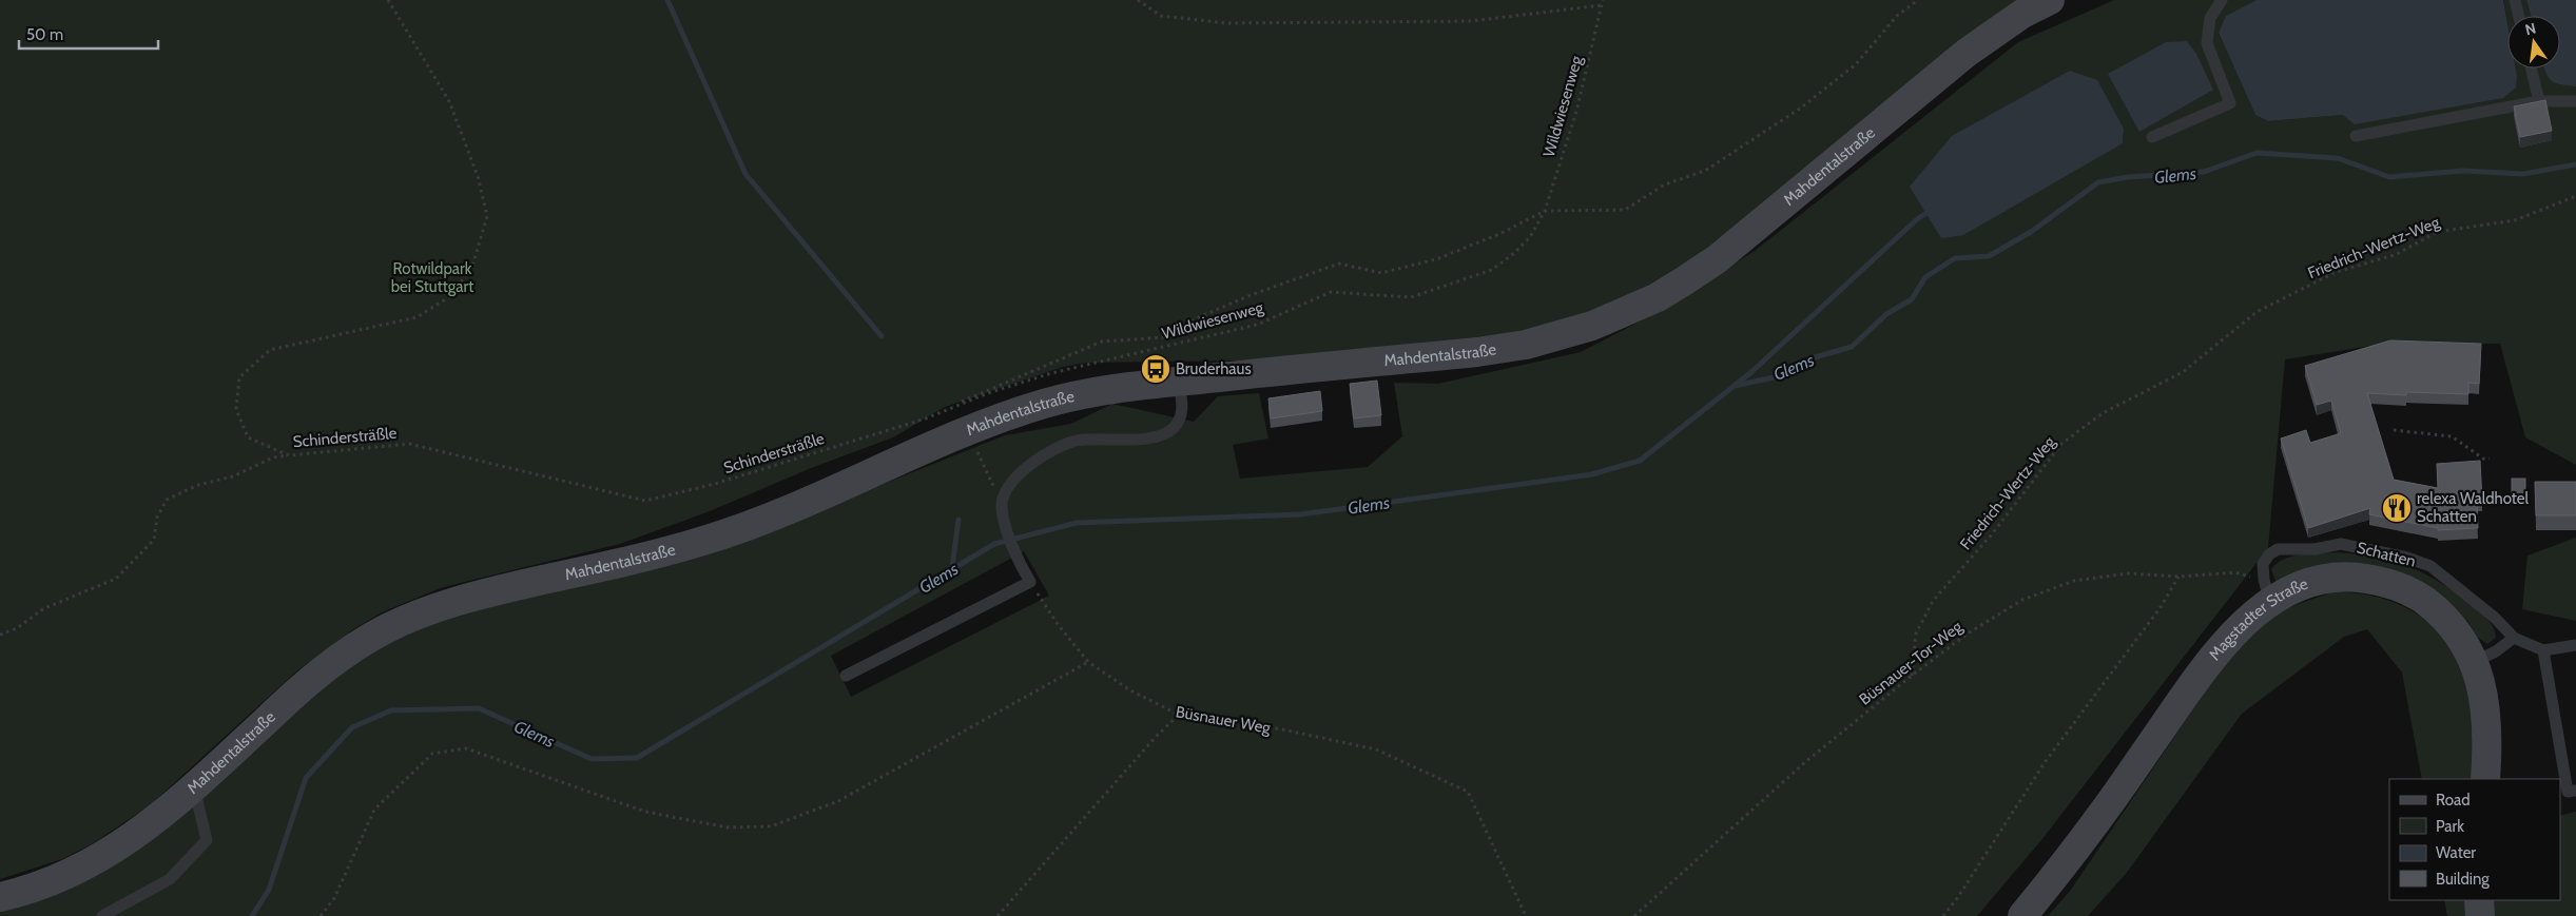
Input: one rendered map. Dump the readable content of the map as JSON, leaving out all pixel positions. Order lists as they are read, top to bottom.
{
  "streets": {
    "main road": ["Mahdentalstraße", "Magstadter Straße"],
    "lane": ["Schatten"],
    "path": [
      "Wildwiesenweg",
      "Friedrich-Wertz-Weg",
      "Schindersträßle",
      "Büsnauer-Tor-Weg",
      "Büsnauer Weg"
    ]
  },
  "crossings": [
    ["Wildwiesenweg", "Schindersträßle"],
    ["Friedrich-Wertz-Weg", "Büsnauer-Tor-Weg"],
    ["Schatten", "Magstadter Straße"],
    ["Schatten", "Büsnauer-Tor-Weg"],
    ["Magstadter Straße", "Büsnauer-Tor-Weg"]
  ],
  "water": ["Glems"],
  "parks": ["Rotwildpark bei Stuttgart"],
  "places": {
    "bus stop": ["Bruderhaus"],
    "restaurant": ["relexa Waldhotel Schatten"]
  },
  "legend": [
    "Road",
    "Park",
    "Water",
    "Building"
  ],
  "scale_bar": "50 m",
  "north": "top"
}
